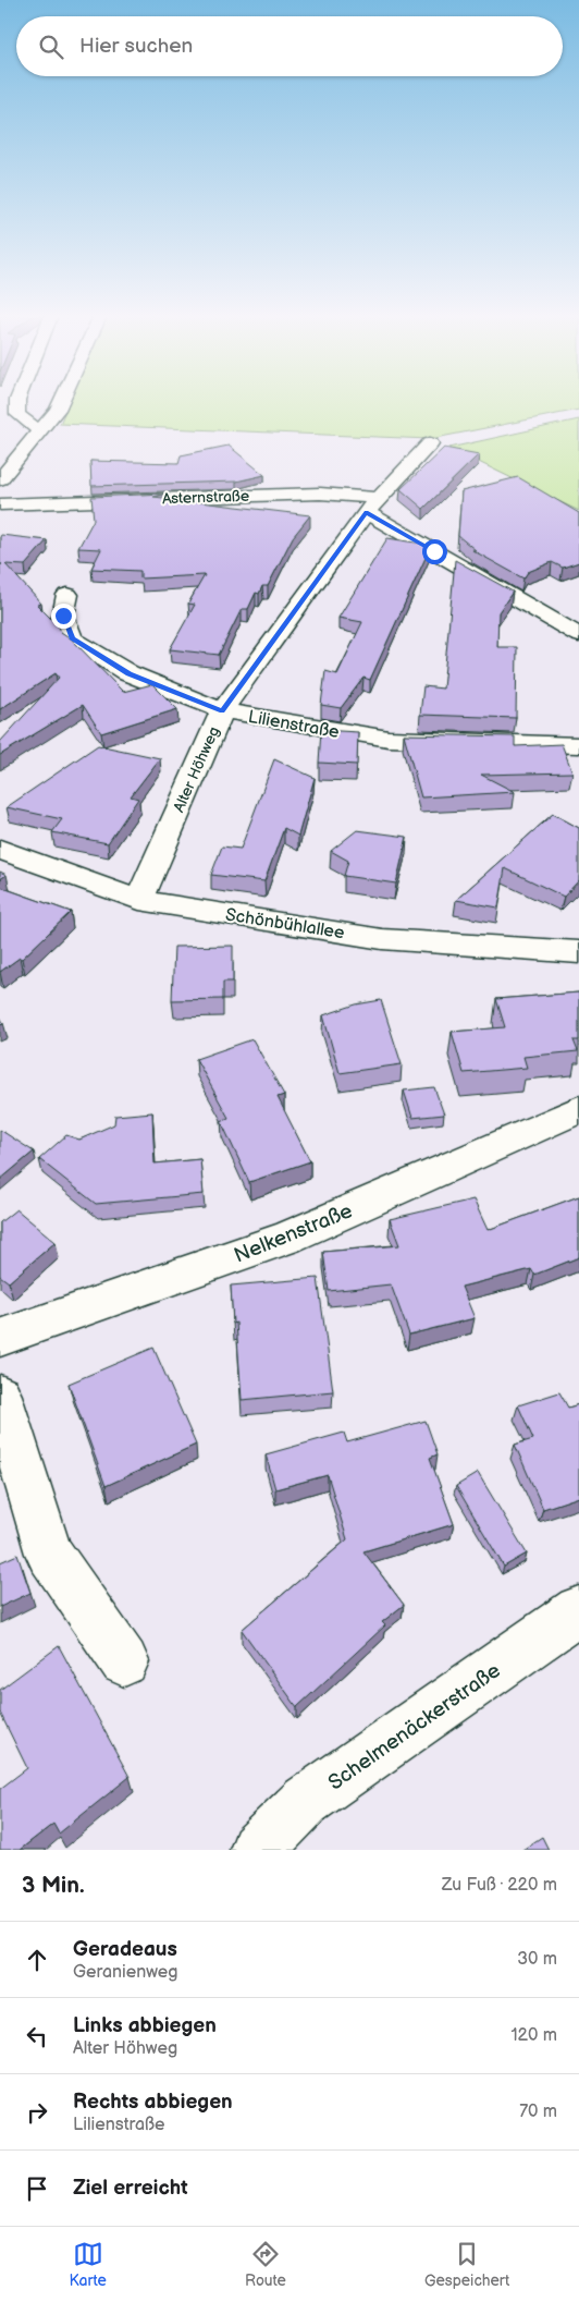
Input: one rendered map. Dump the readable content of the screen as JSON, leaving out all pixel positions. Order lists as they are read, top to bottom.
{
  "streets": {
    "street": [
      "Asternstraße",
      "Lilienstraße",
      "Alter Höhweg",
      "Schönbühlallee",
      "Nelkenstraße",
      "Schelmenäckerstraße"
    ]
  },
  "crossings": [
    ["Asternstraße", "Alter Höhweg"],
    ["Lilienstraße", "Alter Höhweg"],
    ["Alter Höhweg", "Schönbühlallee"]
  ],
  "page": {
    "search": "Hier suchen",
    "heading": ["3 Min.", "Zu Fuß · 220 m"],
    "list": [
      ["Geradeaus", "Geranienweg", "30 m"],
      ["Links abbiegen", "Alter Höhweg", "120 m"],
      ["Rechts abbiegen", "Lilienstraße", "70 m"],
      "Ziel erreicht"
    ],
    "nav": ["Karte", "Route", "Gespeichert"]
  }
}
